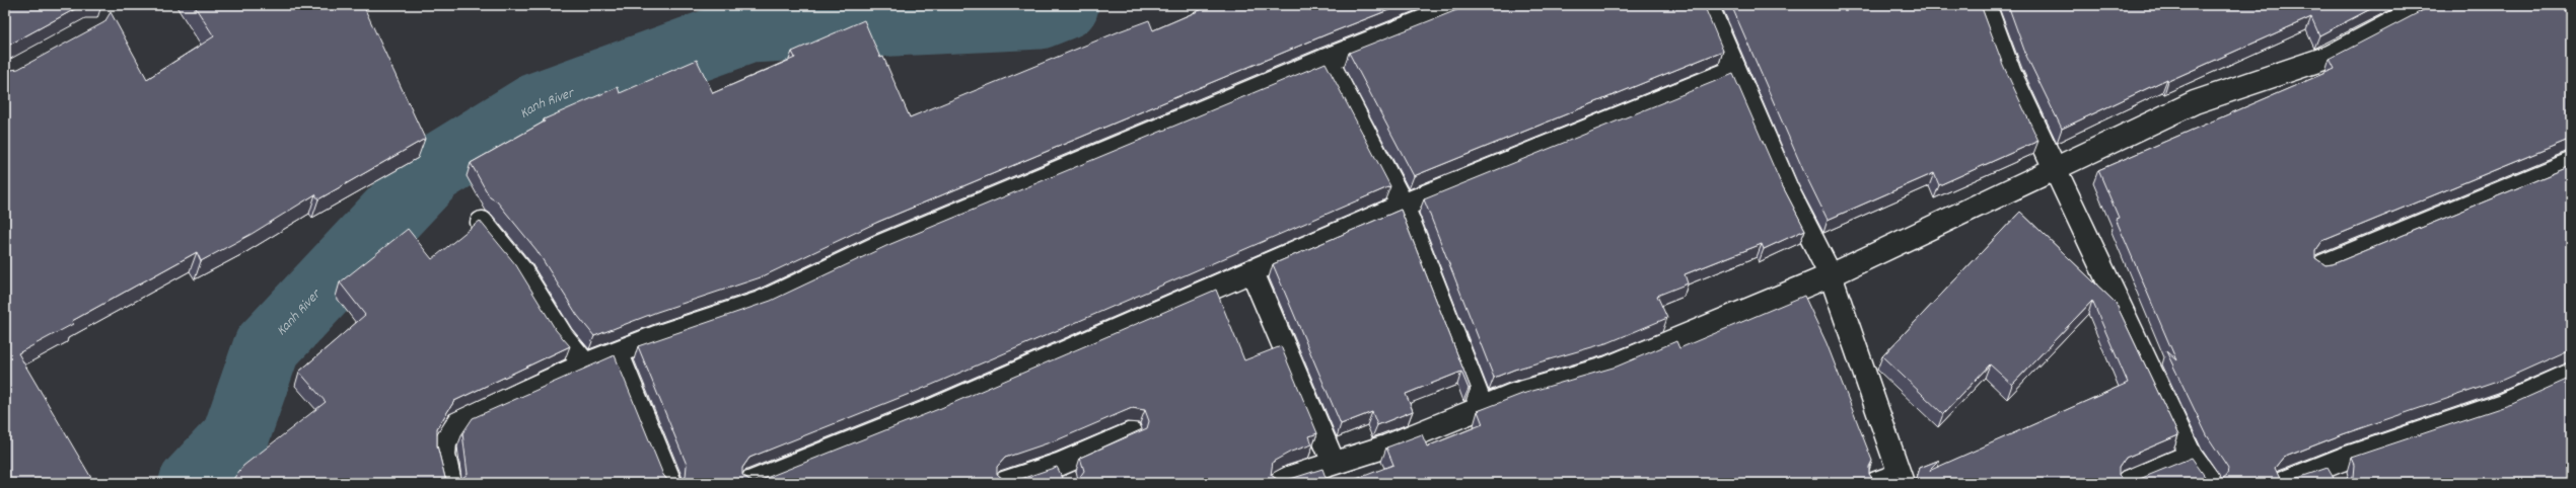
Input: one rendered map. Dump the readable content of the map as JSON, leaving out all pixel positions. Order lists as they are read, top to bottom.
{
  "water": ["Kanh River"]
}
